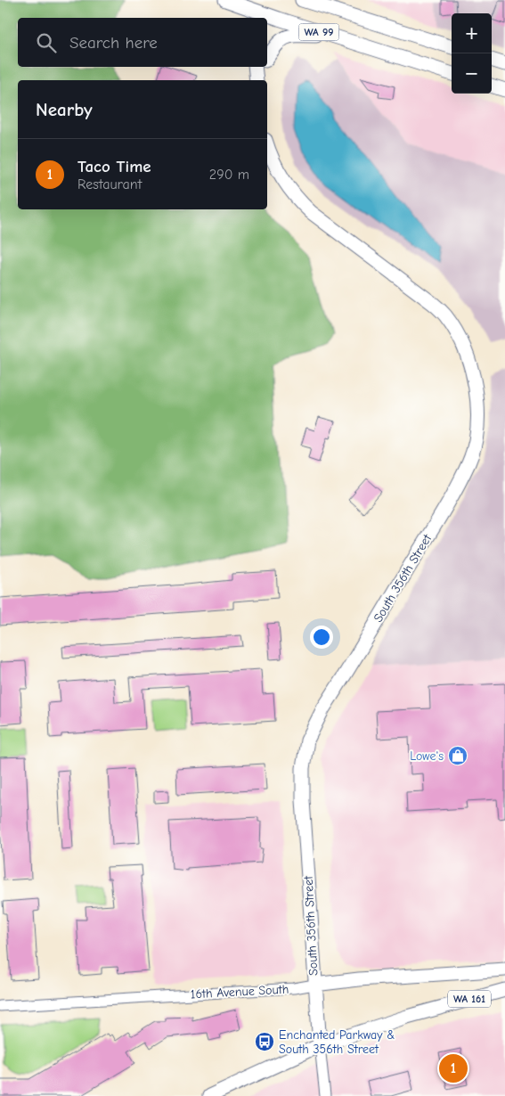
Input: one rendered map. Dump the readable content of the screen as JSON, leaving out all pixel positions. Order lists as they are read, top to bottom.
{
  "streets": {
    "main road": [
      "WA 99",
      "South 356th Street",
      "16th Avenue South",
      "WA 161"
    ]
  },
  "crossings": [
    ["South 356th Street", "16th Avenue South"],
    ["South 356th Street", "WA 161"]
  ],
  "places": {
    "shop": ["Lowe's"],
    "bus stop": ["Enchanted Parkway & South 356th Street"]
  },
  "page": {
    "map_buttons": ["+", "−"],
    "search": "Search here",
    "heading": "Nearby",
    "list": [
      {
        "mark": "1",
        "name": "Taco Time",
        "note": "Restaurant",
        "value": "290 m"
      }
    ],
    "pins": "1"
  }
}
